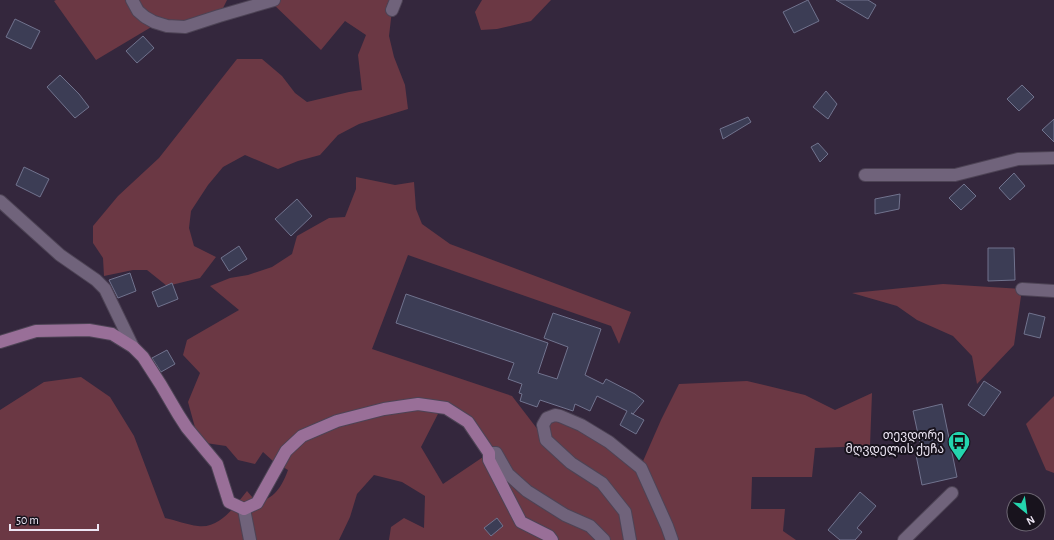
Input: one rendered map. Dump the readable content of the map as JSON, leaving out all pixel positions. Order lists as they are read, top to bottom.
{
  "places": {
    "bus stop": ["თევდორე მღვდელის ქუჩა"]
  },
  "scale_bar": "50 m",
  "north": "bottom right"
}
